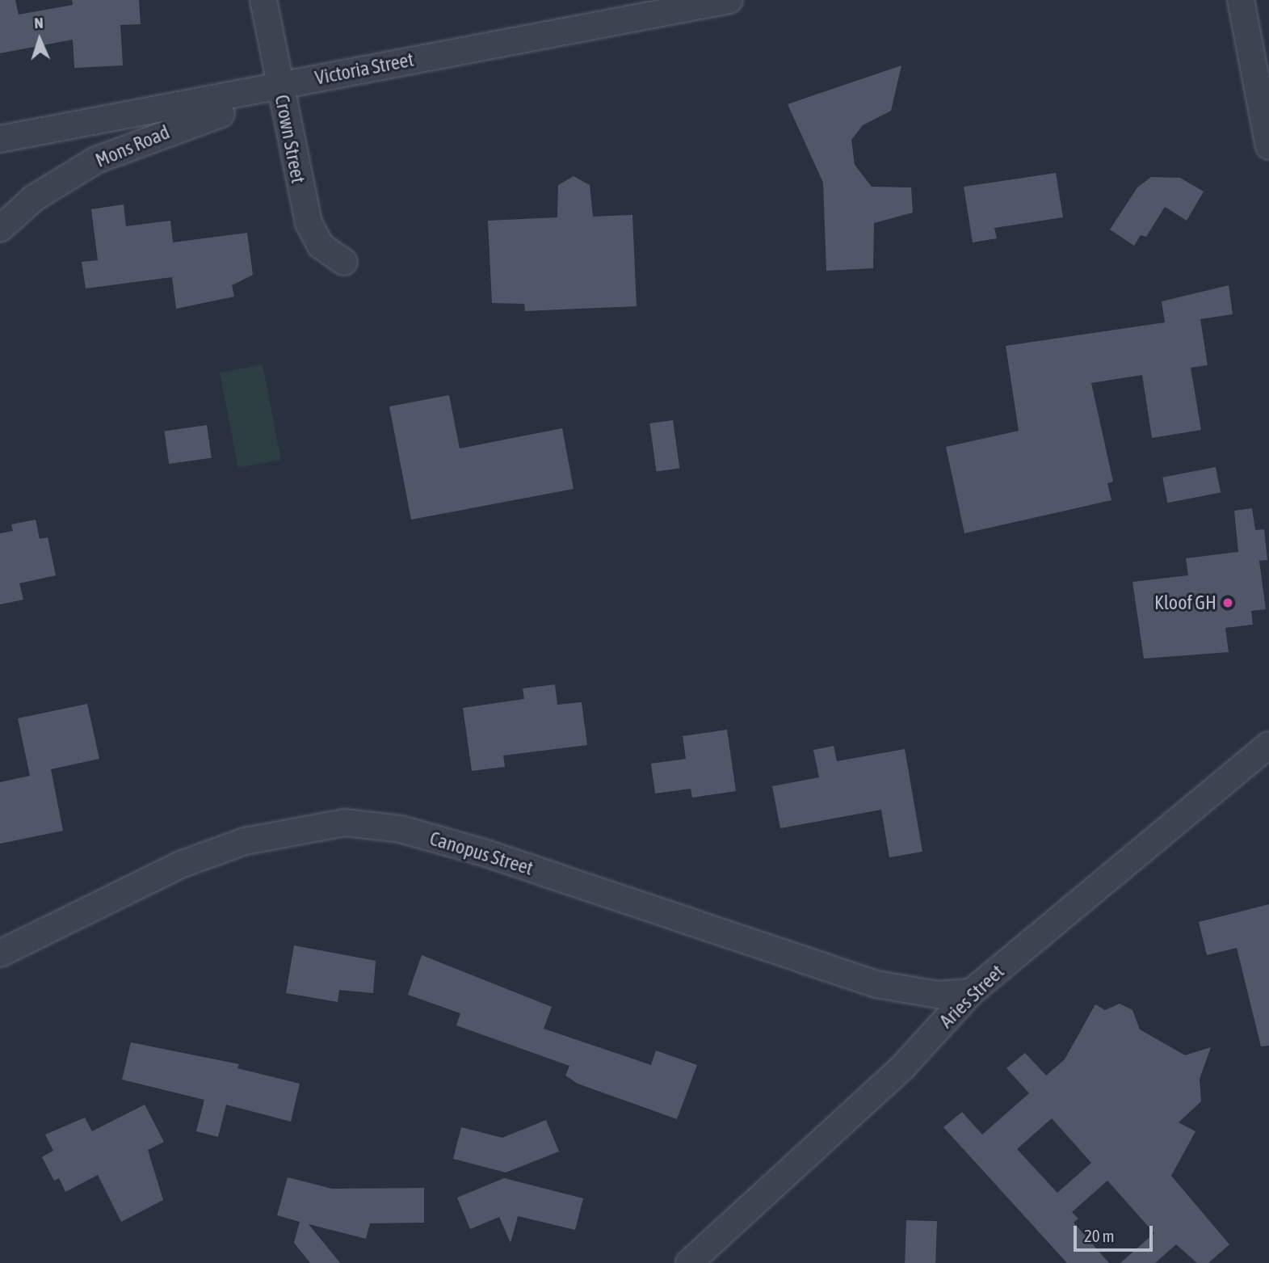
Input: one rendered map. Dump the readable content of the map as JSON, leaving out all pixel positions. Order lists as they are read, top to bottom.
{
  "streets": {
    "street": [
      "Victoria Street",
      "Crown Street",
      "Mons Road",
      "Canopus Street",
      "Aries Street"
    ]
  },
  "crossings": [
    ["Victoria Street", "Crown Street"],
    ["Victoria Street", "Mons Road"],
    ["Crown Street", "Mons Road"],
    ["Canopus Street", "Aries Street"]
  ],
  "places": ["Kloof GH"],
  "scale_bar": "20 m",
  "north": "top"
}
